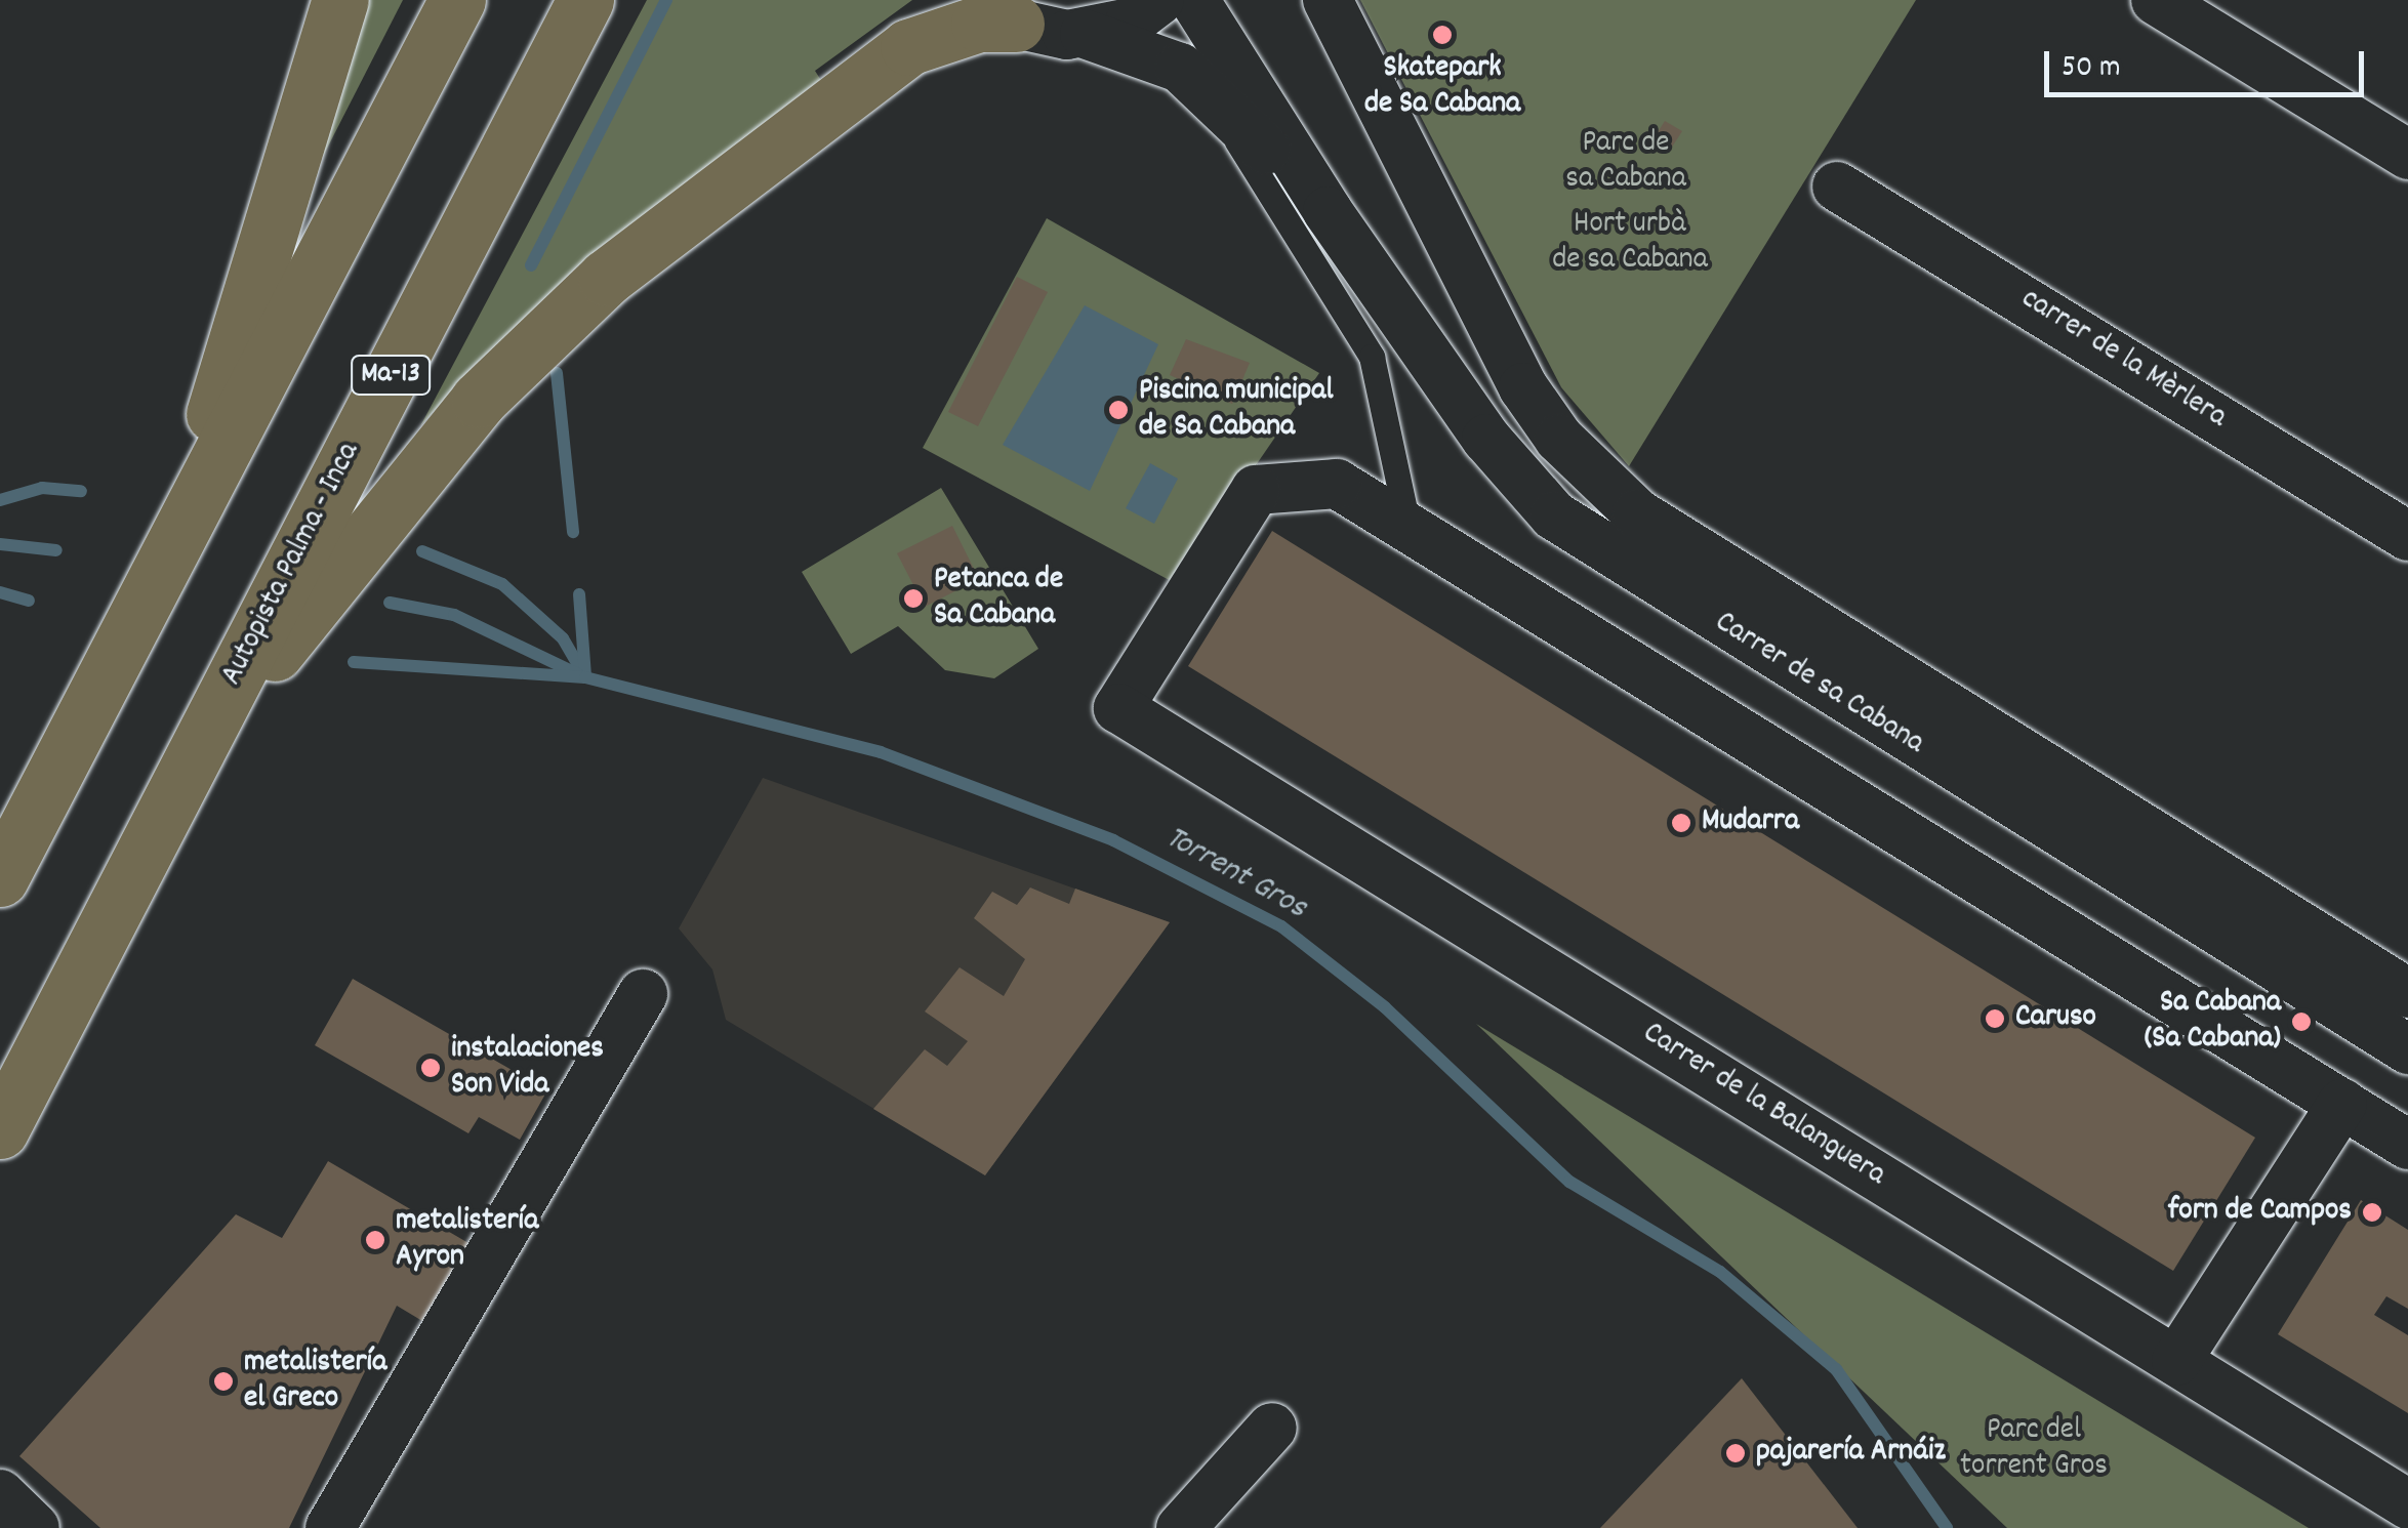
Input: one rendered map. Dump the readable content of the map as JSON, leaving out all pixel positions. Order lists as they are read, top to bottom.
{
  "streets": {
    "highway": ["Ma-13", "Autopista Palma - Inca"],
    "street": ["carrer de la Mèrlera", "Carrer de sa Cabana", "Carrer de la Balanguera"]
  },
  "water": ["Torrent Gros"],
  "parks": ["Parc de sa Cabana", "Hort urbà de sa Cabana", "Parc del torrent Gros"],
  "places": [
    "Skatepark de Sa Cabana",
    "Piscina municipal de Sa Cabana",
    "Petanca de Sa Cabana",
    "Mudarra",
    "Caruso",
    "Sa Cabana (Sa Cabana)",
    "instalaciones Son Vida",
    "forn de Campos",
    "metalistería Ayron",
    "metalistería el Greco",
    "pajarería Arnáiz"
  ],
  "scale_bar": "50 m"
}
